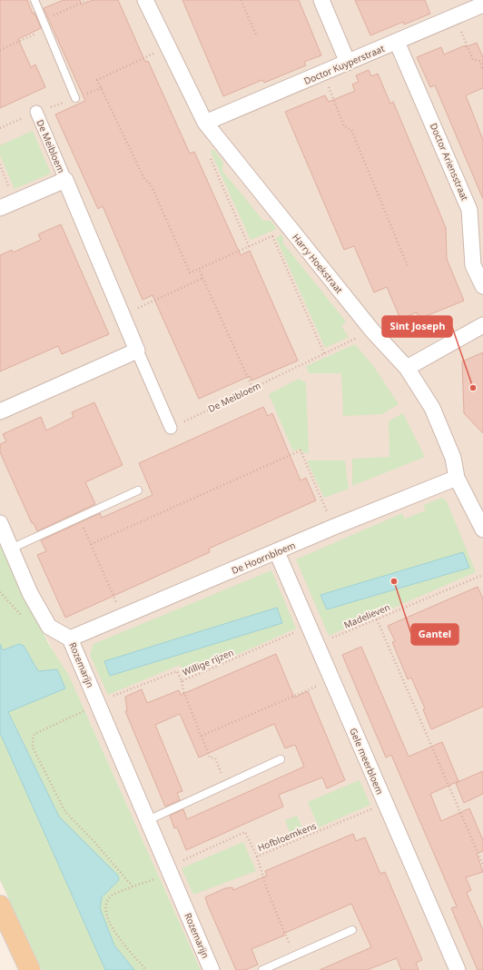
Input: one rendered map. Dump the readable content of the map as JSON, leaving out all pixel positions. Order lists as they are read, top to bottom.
{
  "streets": {
    "street": [
      "Doctor Kuyperstraat",
      "De Meibloem",
      "Doctor Ariensstraat",
      "Harry Hoekstraat",
      "De Hoornbloem",
      "Rozemarijn",
      "Gele meerbloem"
    ],
    "path": ["Madelieven", "Willige rijzen", "Hofbloemkens"]
  },
  "crossings": [
    ["Doctor Kuyperstraat", "Doctor Ariensstraat"],
    ["Doctor Kuyperstraat", "Harry Hoekstraat"],
    ["De Meibloem", "Harry Hoekstraat"],
    ["Harry Hoekstraat", "De Hoornbloem"],
    ["De Hoornbloem", "Rozemarijn"],
    ["De Hoornbloem", "Gele meerbloem"],
    ["Madelieven", "Gele meerbloem"],
    ["Willige rijzen", "Rozemarijn"],
    ["Willige rijzen", "Gele meerbloem"],
    ["Rozemarijn", "Hofbloemkens"],
    ["Gele meerbloem", "Hofbloemkens"]
  ],
  "places": ["Sint Joseph", "Gantel"]
}
